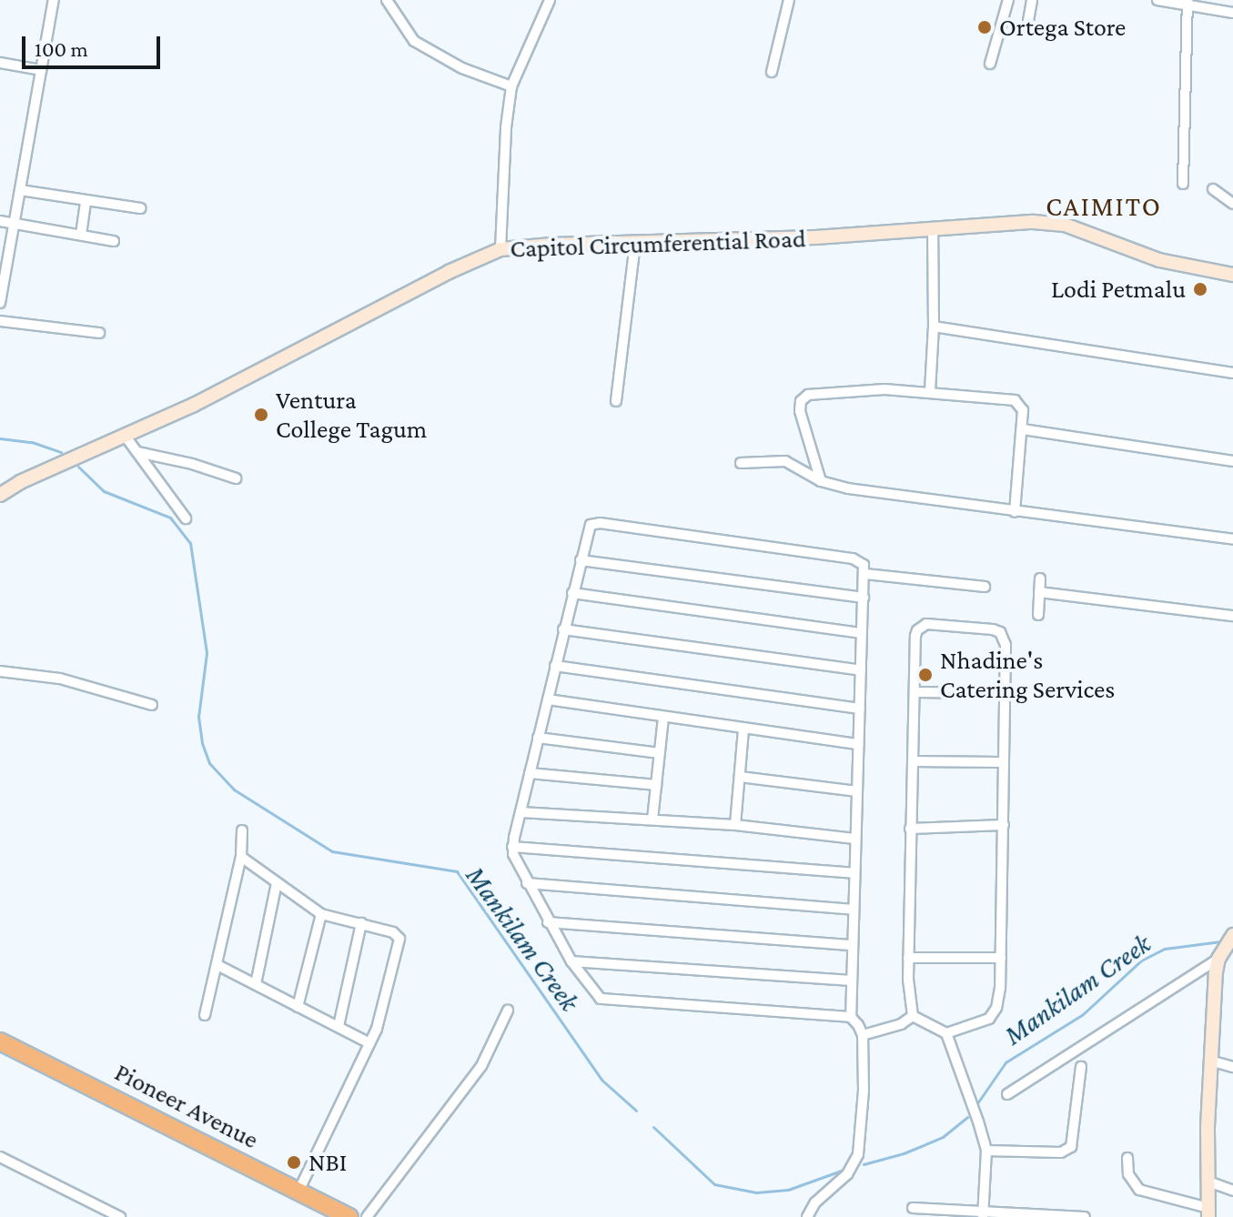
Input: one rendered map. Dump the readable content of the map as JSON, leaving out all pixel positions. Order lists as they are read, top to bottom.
{
  "streets": {
    "highway": ["Pioneer Avenue"],
    "main road": ["Capitol Circumferential Road"]
  },
  "districts": ["CAIMITO"],
  "water": ["Mankilam Creek"],
  "places": [
    "Ortega Store",
    "Lodi Petmalu",
    "Ventura College Tagum",
    "Nhadine's Catering Services",
    "NBI"
  ],
  "scale_bar": "100 m"
}
